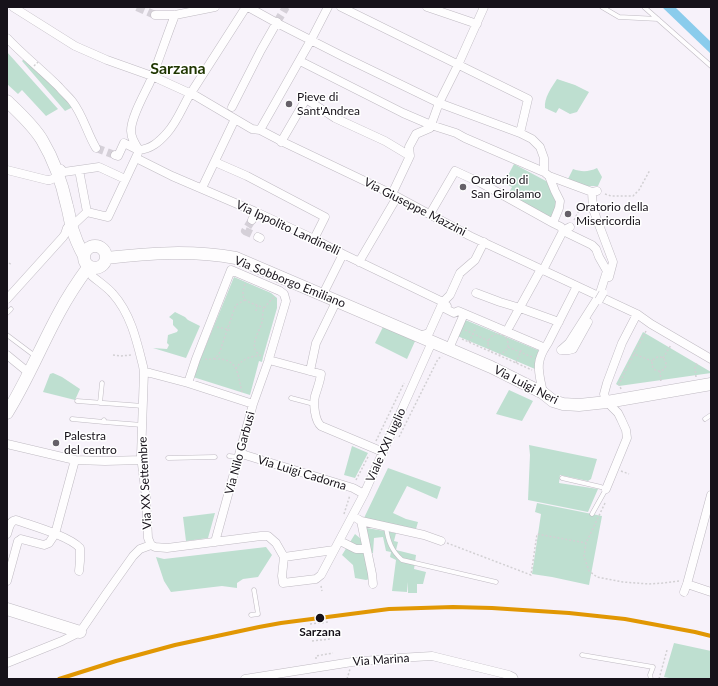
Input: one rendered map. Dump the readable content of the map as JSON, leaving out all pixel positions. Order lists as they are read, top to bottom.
{
  "streets": {
    "main road": ["Via Sobborgo Emiliano", "Via Luigi Neri"],
    "street": [
      "Via Giuseppe Mazzini",
      "Via Ippolito Landinelli",
      "Viale XXI luglio",
      "Via Nilo Garbusi",
      "Via Luigi Cadorna",
      "Via XX Settembre",
      "Via Marina"
    ]
  },
  "crossings": [
    ["Via Giuseppe Mazzini", "Viale XXI luglio"],
    ["Via Ippolito Landinelli", "Viale XXI luglio"],
    ["Via Sobborgo Emiliano", "Via Luigi Neri"],
    ["Via Sobborgo Emiliano", "Viale XXI luglio"],
    ["Via Sobborgo Emiliano", "Via XX Settembre"],
    ["Viale XXI luglio", "Via Luigi Cadorna"],
    ["Viale XXI luglio", "Via XX Settembre"],
    ["Via Nilo Garbusi", "Via Luigi Cadorna"],
    ["Via Nilo Garbusi", "Via XX Settembre"]
  ],
  "districts": ["Sarzana"],
  "places": [
    "Pieve di Sant'Andrea",
    "Oratorio di San Girolamo",
    "Oratorio della Misericordia",
    "Palestra del centro",
    "Sarzana"
  ]
}
